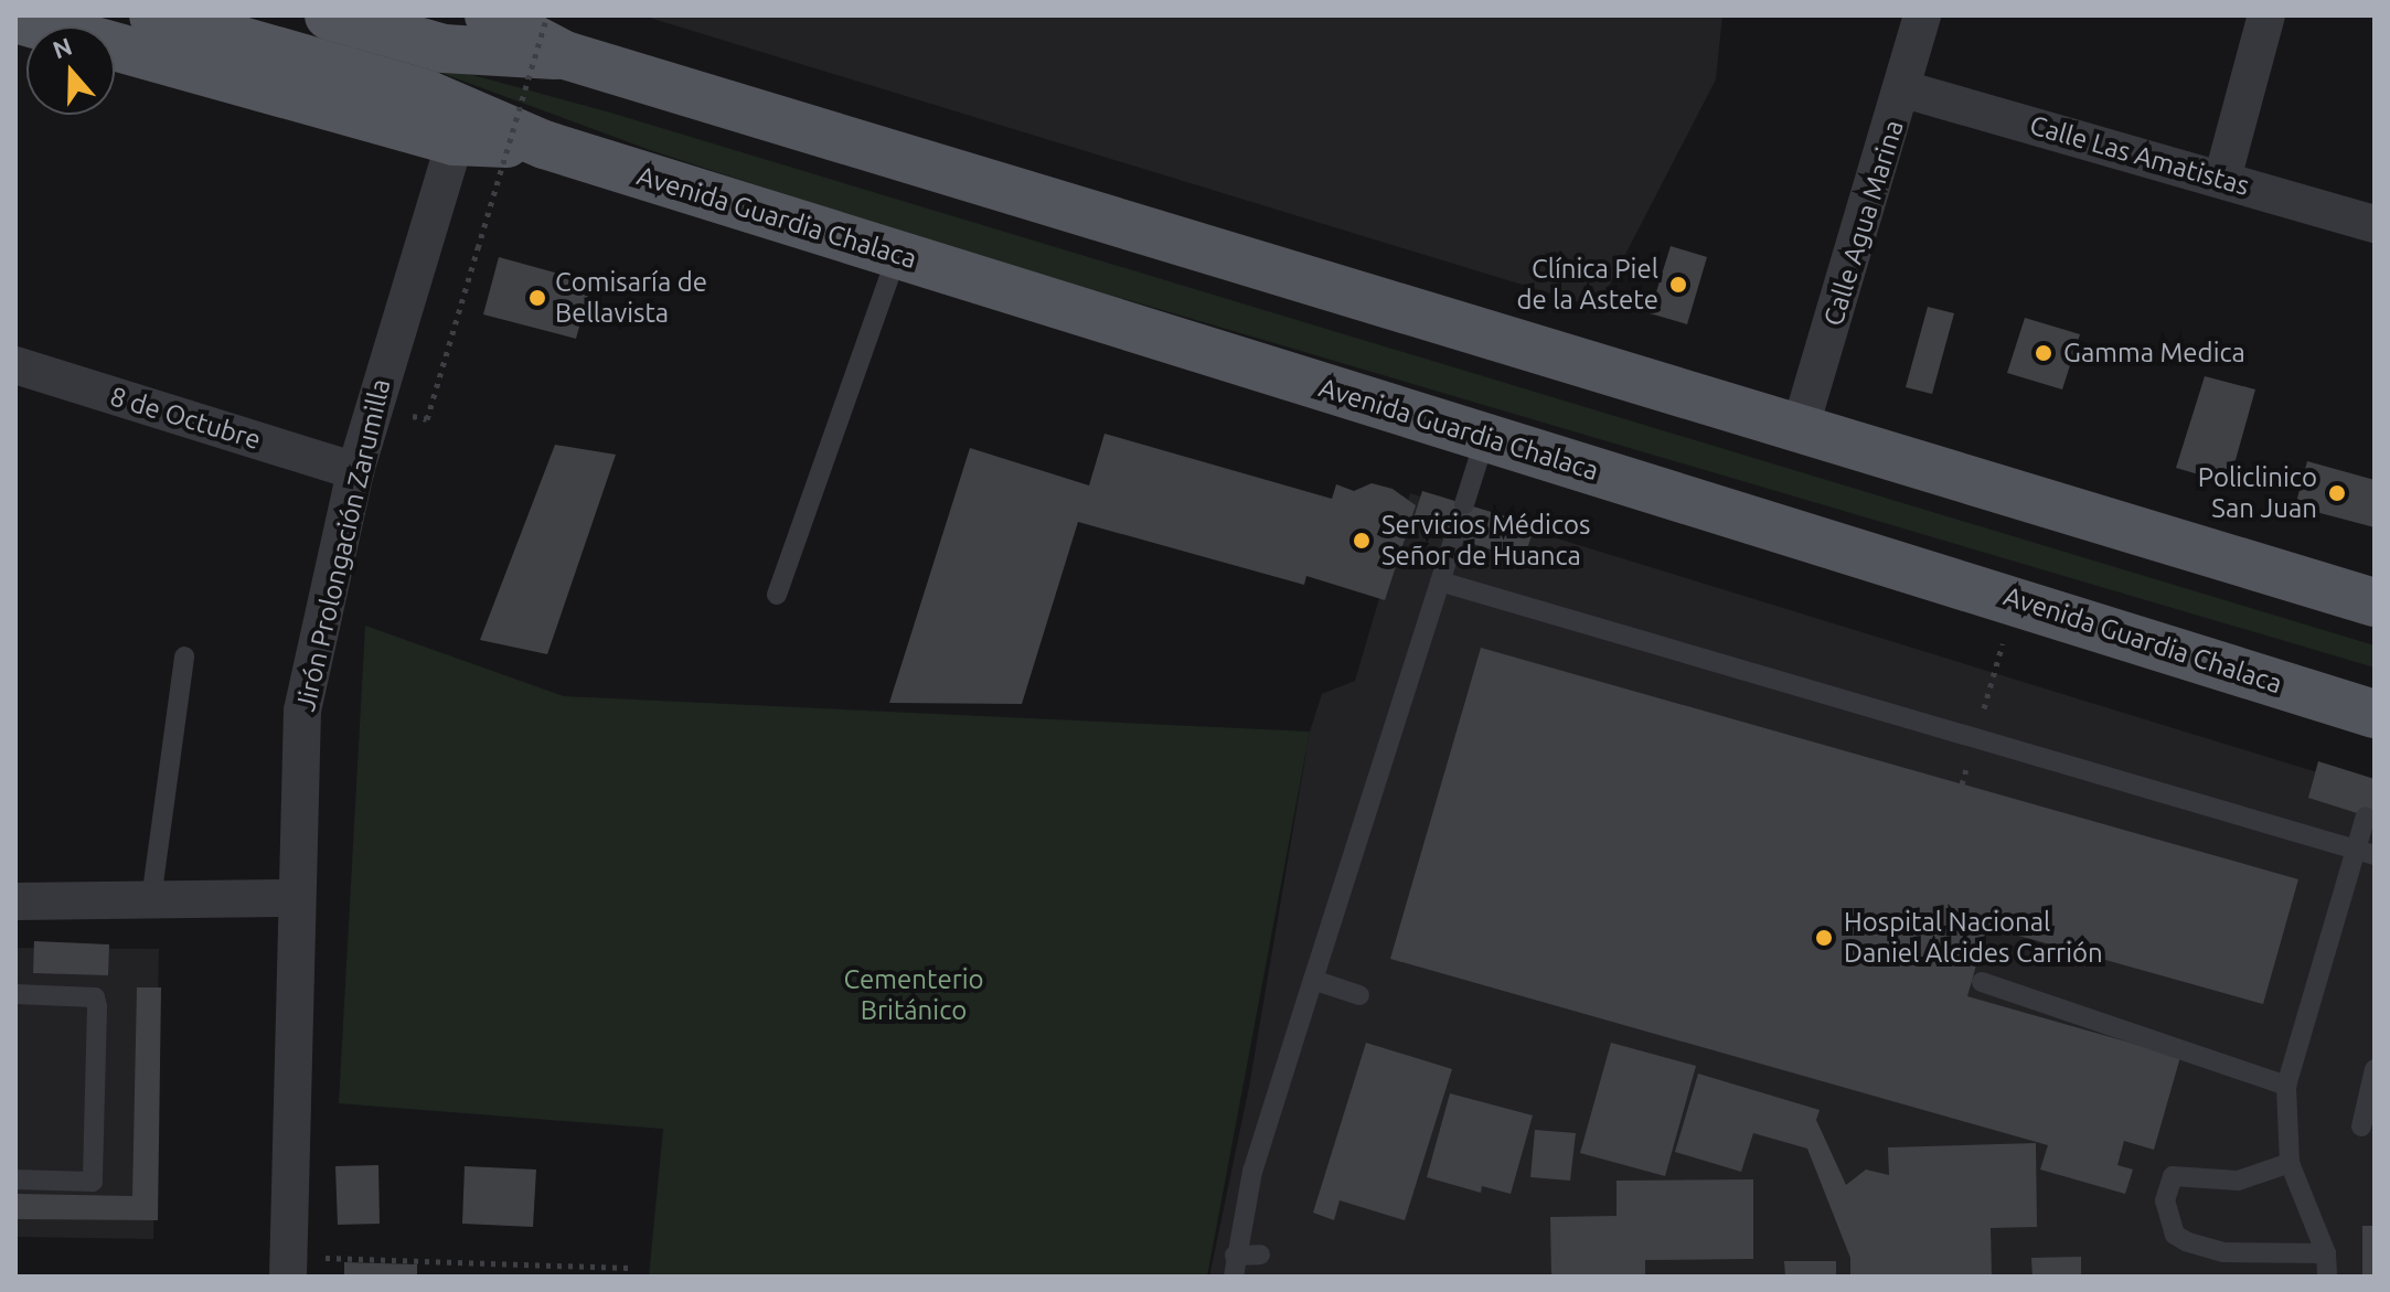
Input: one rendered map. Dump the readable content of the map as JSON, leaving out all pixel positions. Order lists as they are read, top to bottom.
{
  "streets": {
    "main road": ["Avenida Guardia Chalaca"],
    "street": [
      "Calle Las Amatistas",
      "Calle Agua Marina",
      "8 de Octubre",
      "Jirón Prolongación Zarumilla"
    ]
  },
  "crossings": [
    ["Calle Las Amatistas", "Calle Agua Marina"],
    ["Avenida Guardia Chalaca", "Jirón Prolongación Zarumilla"],
    ["8 de Octubre", "Jirón Prolongación Zarumilla"]
  ],
  "parks": ["Cementerio Británico"],
  "places": [
    "Clínica Piel de la Astete",
    "Comisaría de Bellavista",
    "Gamma Medica",
    "Policlinico San Juan",
    "Servicios Médicos Señor de Huanca",
    "Hospital Nacional Daniel Alcides Carrión"
  ],
  "north": "top"
}
